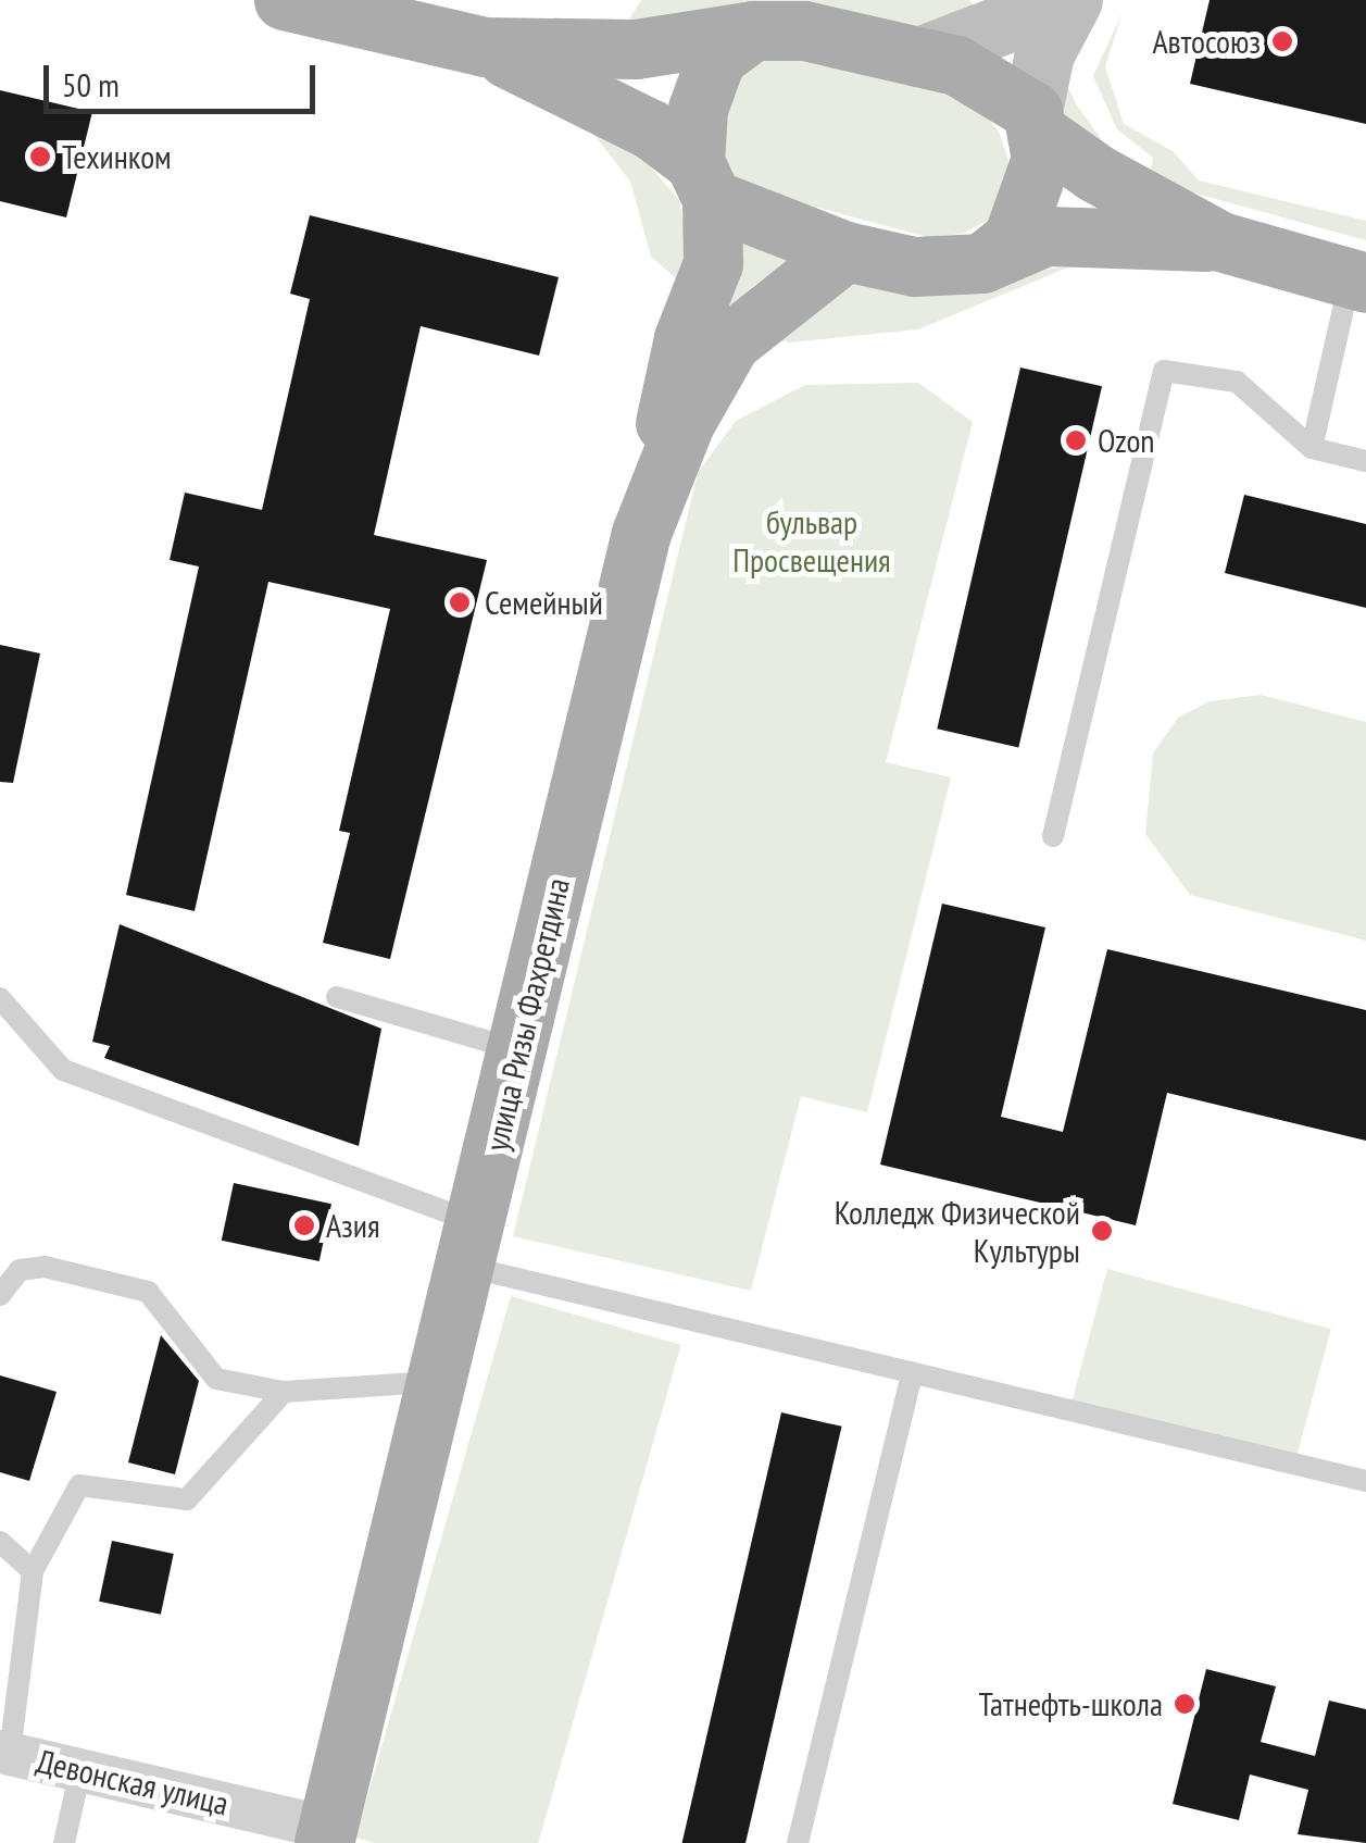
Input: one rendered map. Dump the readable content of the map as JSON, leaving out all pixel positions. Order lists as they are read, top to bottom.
{
  "streets": {
    "main road": ["улица Ризы Фахретдина"],
    "street": ["Девонская улица"]
  },
  "crossings": [
    ["улица Ризы Фахретдина", "Девонская улица"]
  ],
  "parks": ["бульвар Просвещения"],
  "places": [
    "Автосоюз",
    "Техинком",
    "Ozon",
    "Семейный",
    "Азия",
    "Колледж Физической Культуры",
    "Татнефть-школа"
  ],
  "scale_bar": "50 m"
}
